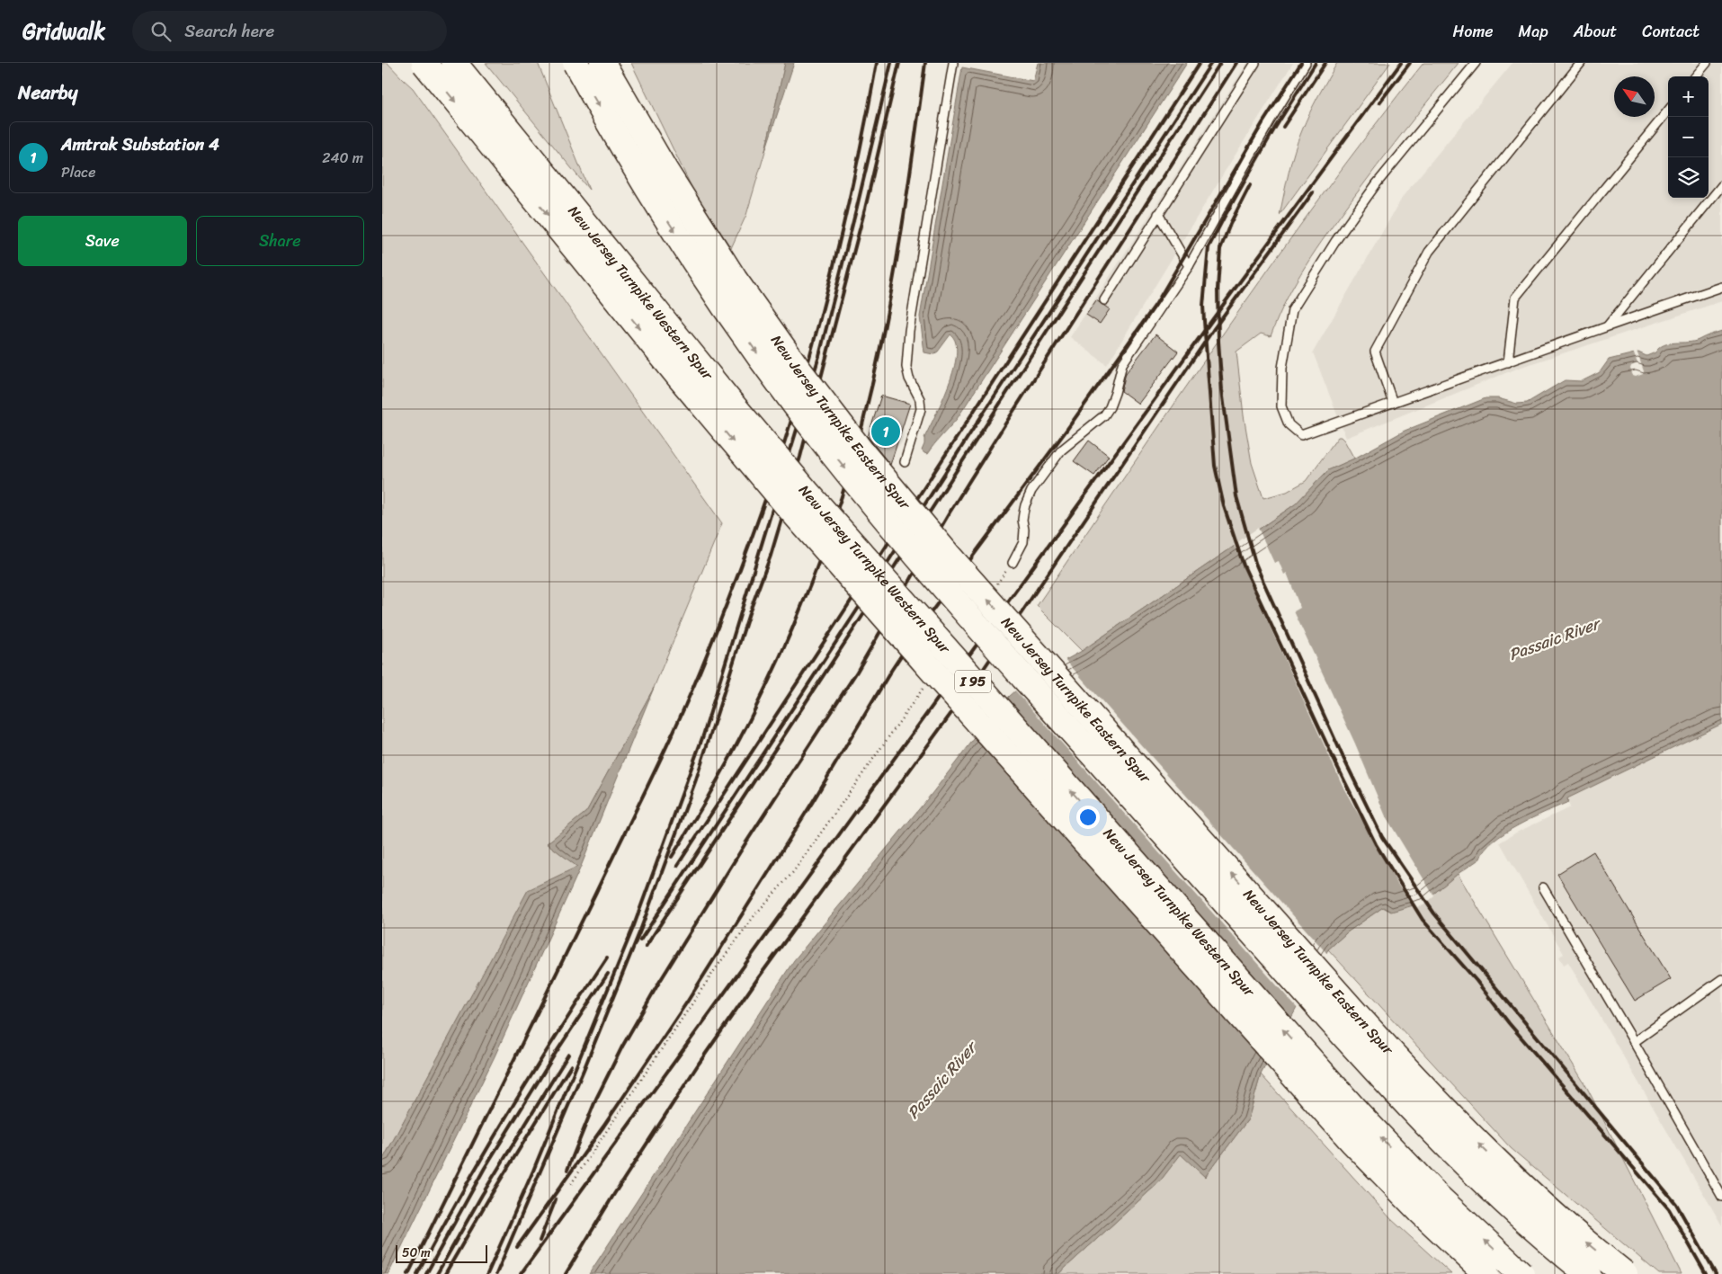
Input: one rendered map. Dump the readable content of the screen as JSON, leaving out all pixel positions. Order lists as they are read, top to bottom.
{
  "streets": {
    "highway": ["New Jersey Turnpike Western Spur", "New Jersey Turnpike Eastern Spur", "I 95"]
  },
  "water": ["Passaic River"],
  "scale_bar": "50 m",
  "north": "top left",
  "page": {
    "header": "Gridwalk",
    "search": "Search here",
    "nav": [
      "Home",
      "Map",
      "About",
      "Contact"
    ],
    "heading": "Nearby",
    "map_buttons": ["+", "−"],
    "list": [
      {
        "mark": "1",
        "name": "Amtrak Substation 4",
        "note": "Place",
        "value": "240 m"
      }
    ],
    "buttons": ["Save", "Share"],
    "pins": "1",
    "scale": "50 m"
  }
}
